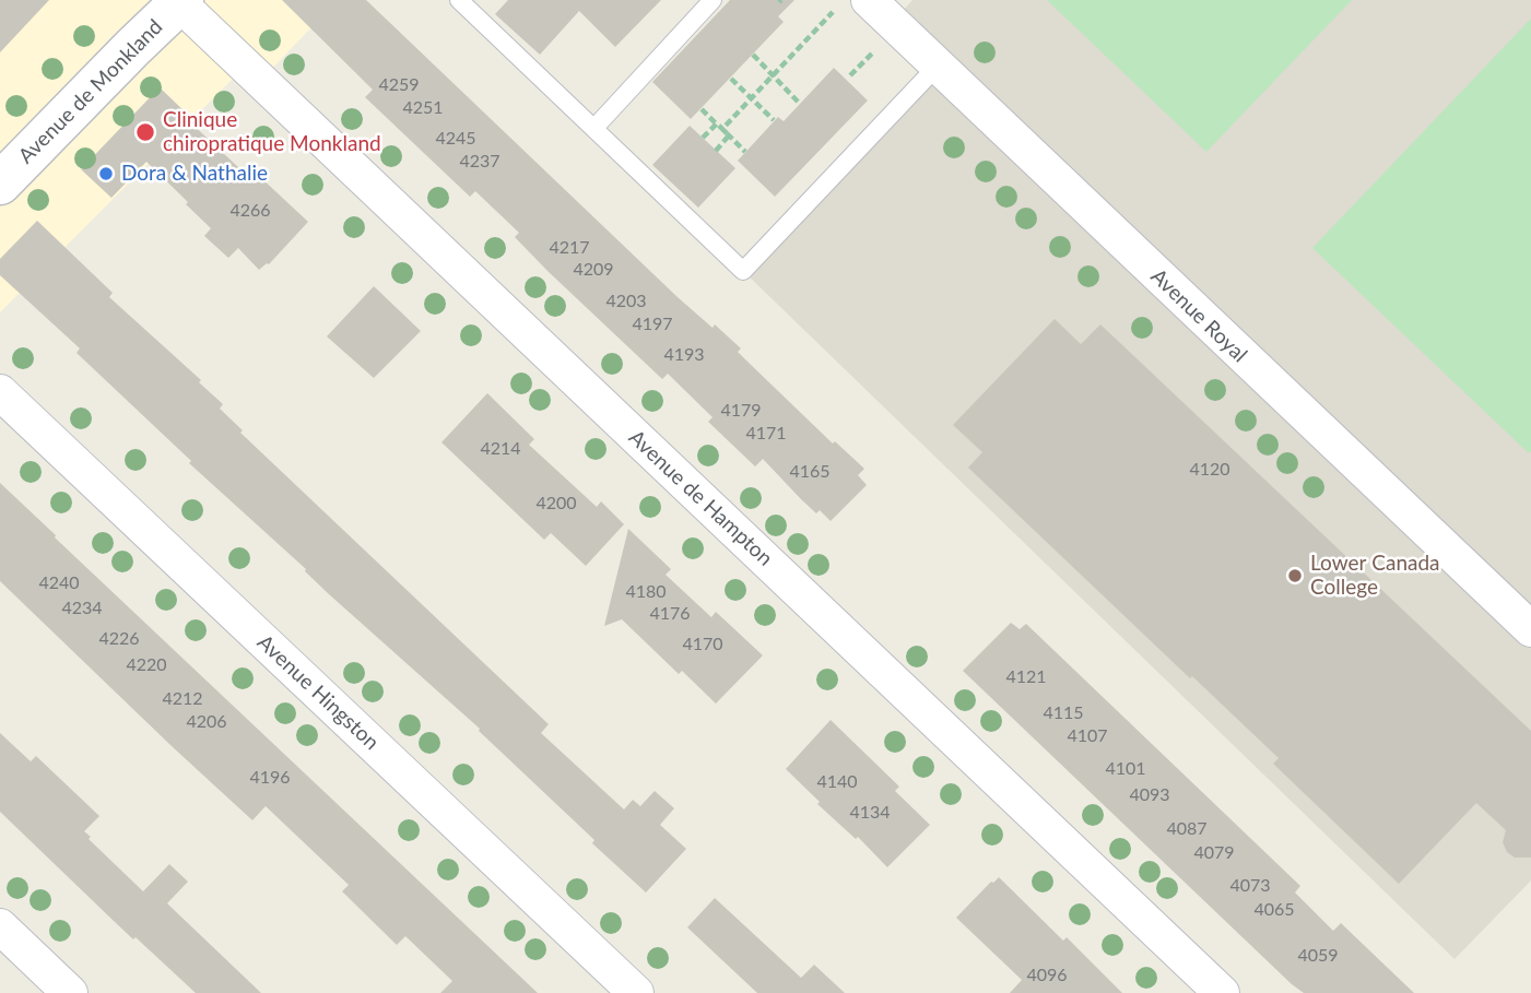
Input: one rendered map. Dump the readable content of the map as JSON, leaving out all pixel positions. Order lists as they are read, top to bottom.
{
  "streets": {
    "street": [
      "Avenue de Monkland",
      "Avenue Royal",
      "Avenue de Hampton",
      "Avenue Hingston"
    ]
  },
  "crossings": [
    ["Avenue de Monkland", "Avenue de Hampton"]
  ],
  "places": ["Clinique chiropratique Monkland", "Dora & Nathalie", "Lower Canada College"],
  "house_numbers": [
    "4259",
    "4251",
    "4245",
    "4237",
    "4266",
    "4217",
    "4209",
    "4203",
    "4197",
    "4193",
    "4179",
    "4171",
    "4214",
    "4120",
    "4165",
    "4200",
    "4240",
    "4180",
    "4234",
    "4176",
    "4226",
    "4170",
    "4220",
    "4121",
    "4212",
    "4115",
    "4206",
    "4107",
    "4101",
    "4196",
    "4140",
    "4093",
    "4134",
    "4087",
    "4079",
    "4073",
    "4065",
    "4059",
    "4096"
  ]
}
